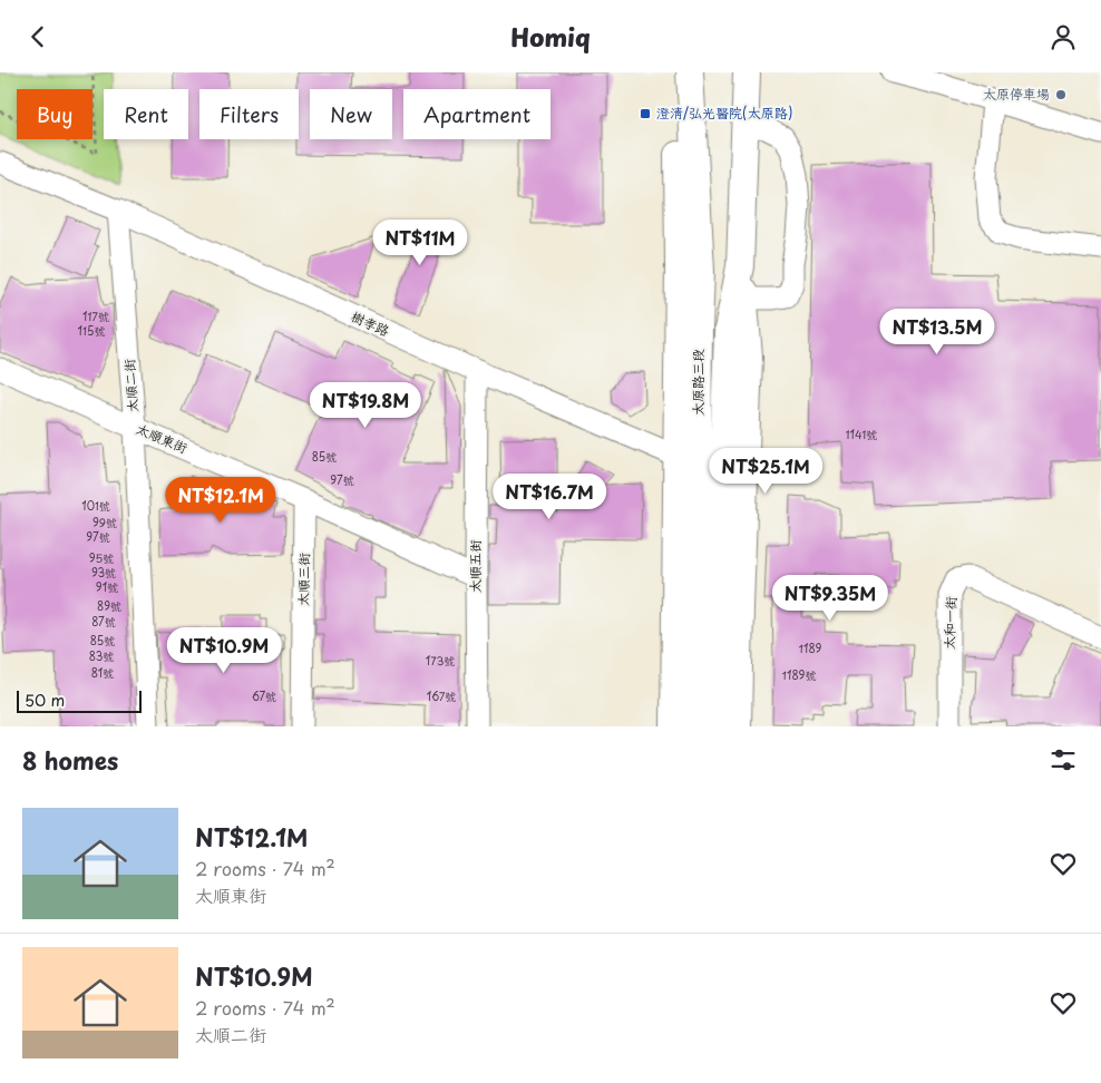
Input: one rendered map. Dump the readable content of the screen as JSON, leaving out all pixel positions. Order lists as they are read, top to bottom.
{
  "streets": {
    "main road": ["太原路三段"],
    "street": [
      "樹孝路",
      "太順二街",
      "太順東街",
      "太順五街",
      "太順三街",
      "太和一街"
    ]
  },
  "crossings": [
    ["樹孝路", "太原路三段"],
    ["樹孝路", "太順二街"],
    ["樹孝路", "太順五街"],
    ["太順二街", "太順東街"],
    ["太順東街", "太順五街"],
    ["太順東街", "太順三街"]
  ],
  "places": {
    "other": ["太原停車場"],
    "transit": ["澄清/弘光醫院(太原路)"]
  },
  "house_numbers": [
    "117號",
    "115號",
    "1141號",
    "85號",
    "97號",
    "101號",
    "99號",
    "97號",
    "95號",
    "93號",
    "91號",
    "89號",
    "87號",
    "85號",
    "1189",
    "83號",
    "173號",
    "81號",
    "1189號",
    "67號",
    "167號"
  ],
  "scale_bar": "50 m",
  "page": {
    "header": "Homiq",
    "chip": [
      "Buy",
      "Rent",
      "Filters",
      "New",
      "Apartment"
    ],
    "price": [
      "NT$11M",
      "NT$13.5M",
      "NT$19.8M",
      "NT$25.1M",
      "NT$16.7M",
      "NT$12.1M",
      "NT$9.35M",
      "NT$10.9M"
    ],
    "scale": "50 m",
    "heading": "8 homes",
    "list": [
      {
        "name": "NT$12.1M",
        "note": "2 rooms · 74 m² · 太順東街"
      },
      {
        "name": "NT$10.9M",
        "note": "2 rooms · 74 m² · 太順二街"
      }
    ]
  }
}
